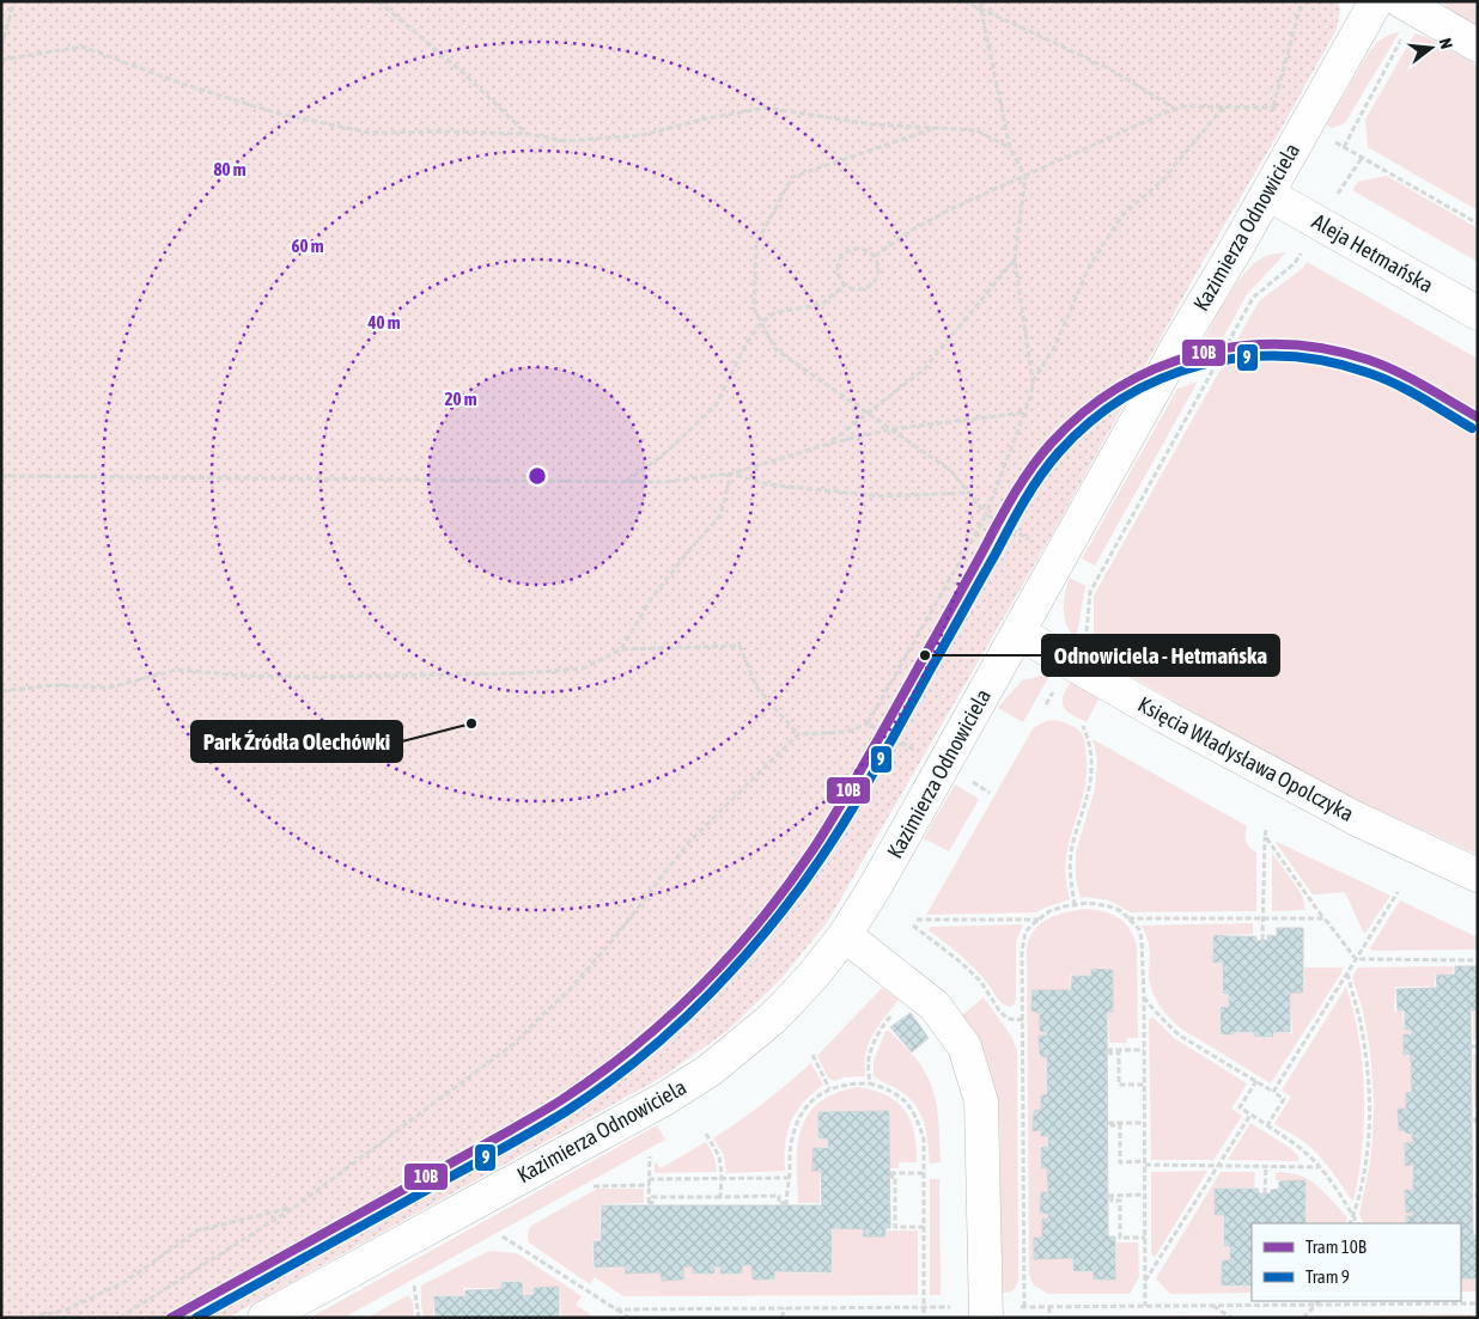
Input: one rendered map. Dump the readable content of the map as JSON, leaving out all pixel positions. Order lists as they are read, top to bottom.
{
  "streets": {
    "street": ["Kazimierza Odnowiciela", "Aleja Hetmańska", "Księcia Władysława Opolczyka"]
  },
  "crossings": [
    ["Kazimierza Odnowiciela", "Aleja Hetmańska"],
    ["Kazimierza Odnowiciela", "Księcia Władysława Opolczyka"]
  ],
  "places": ["Odnowiciela - Hetmańska", "Park Źródła Olechówki"],
  "lines": ["tram line 10B", "tram line 9"],
  "legend": ["Tram 10B", "Tram 9"],
  "north": "right",
  "rings": [
    "80 m",
    "60 m",
    "40 m",
    "20 m"
  ]
}
